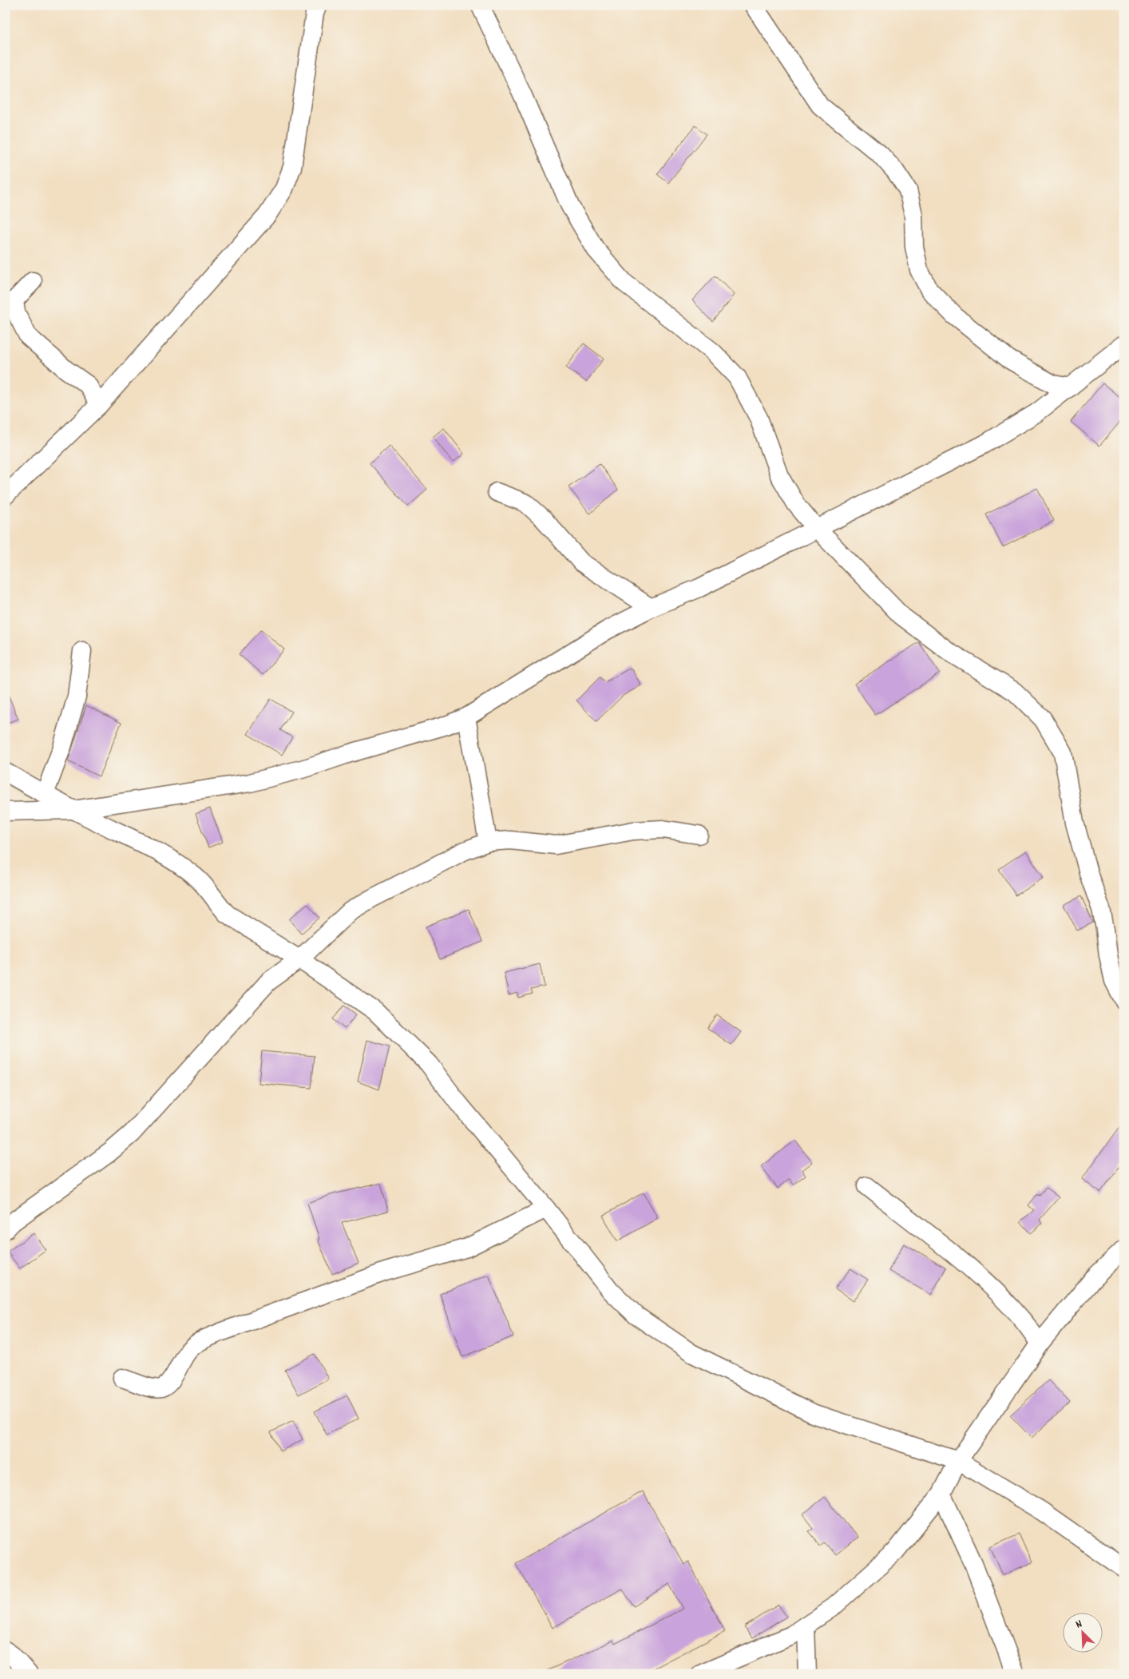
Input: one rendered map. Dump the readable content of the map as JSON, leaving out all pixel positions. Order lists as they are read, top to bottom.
{
  "north": "top left"
}
